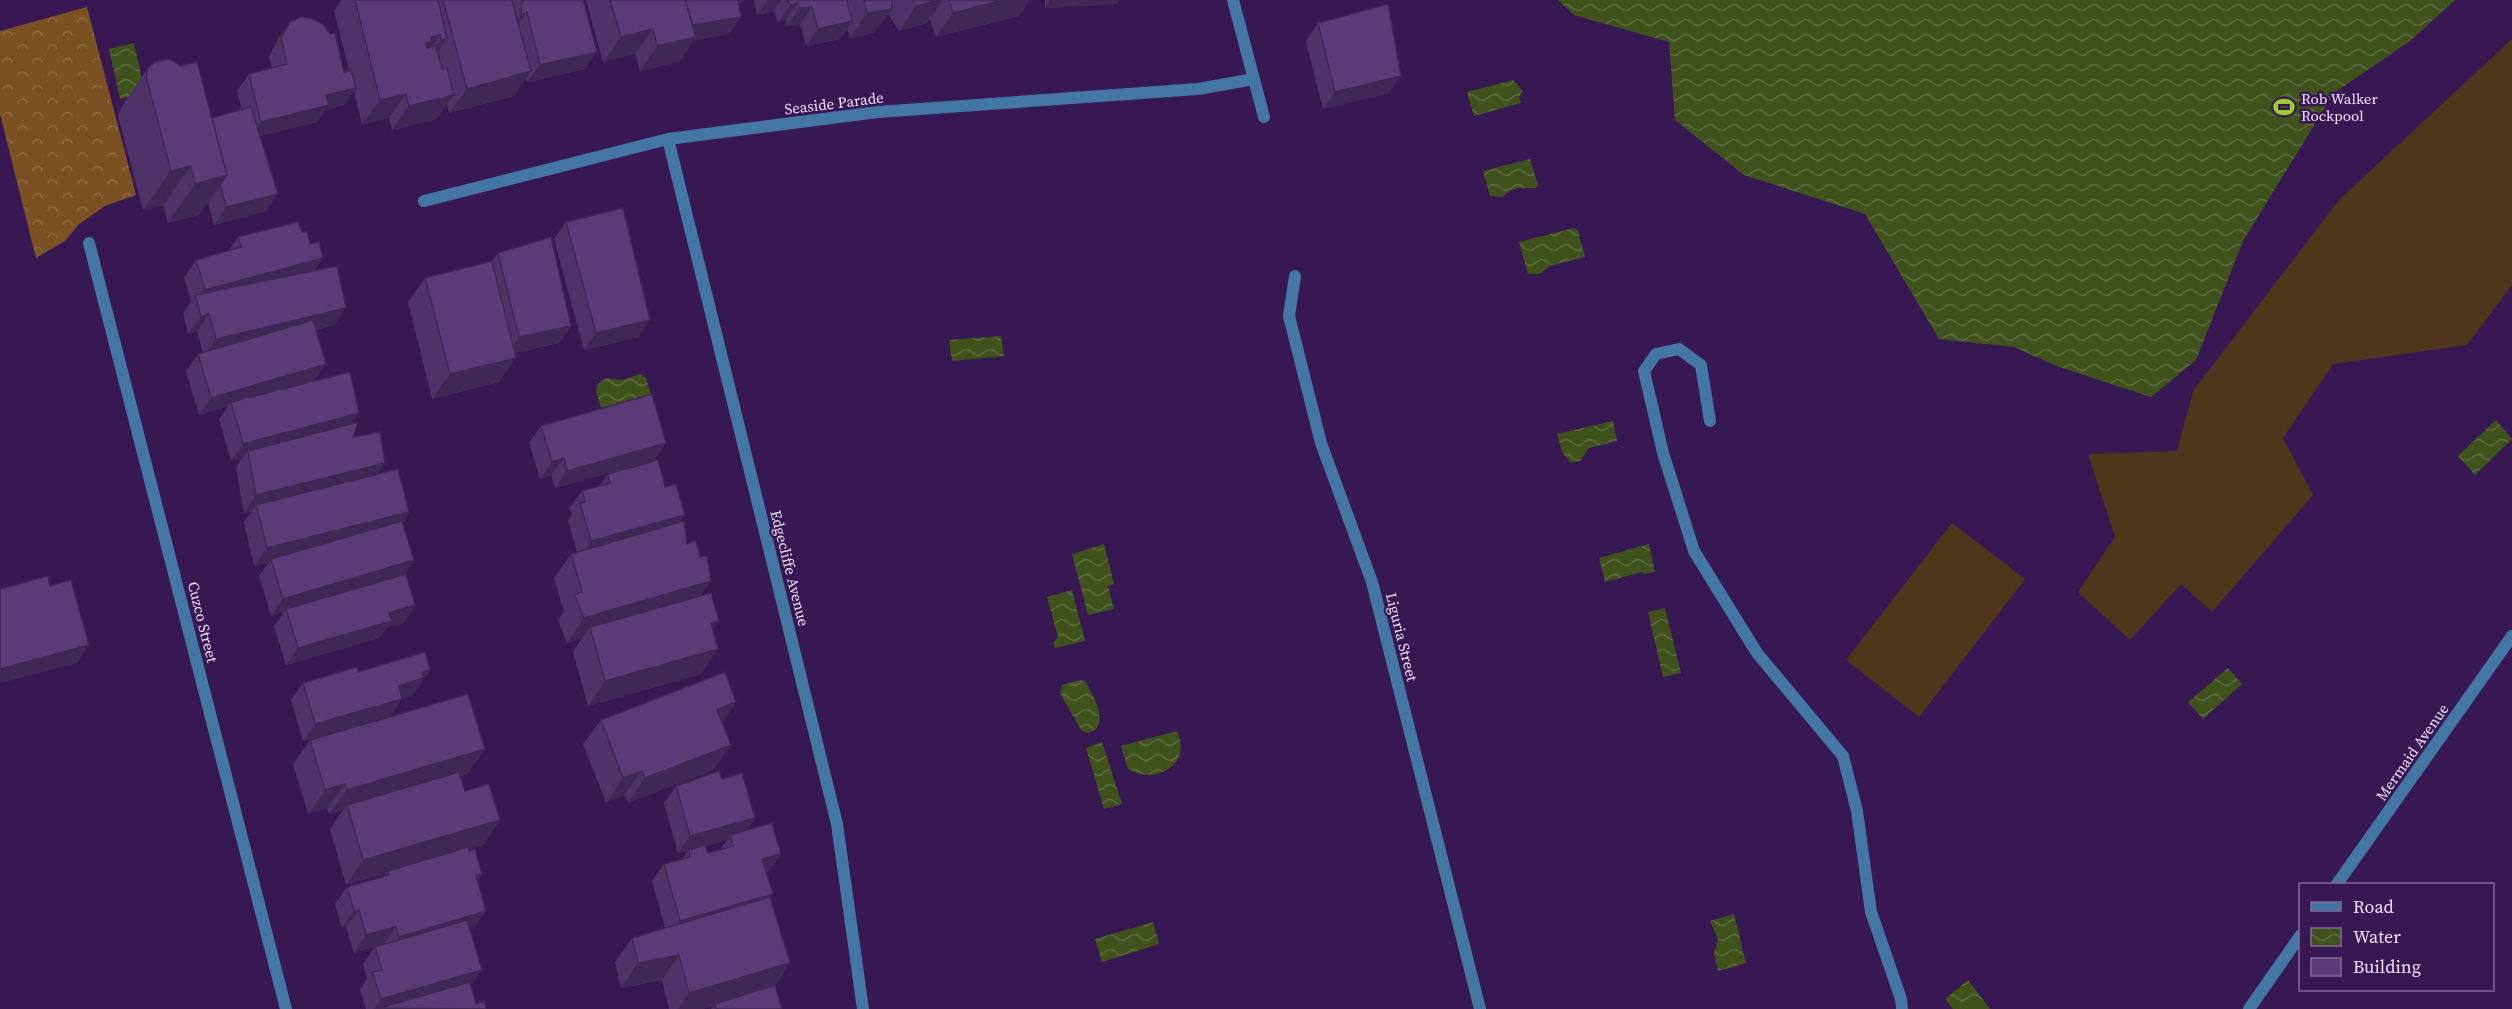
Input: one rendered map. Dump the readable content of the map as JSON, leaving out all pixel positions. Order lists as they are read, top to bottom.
{
  "streets": {
    "street": [
      "Seaside Parade",
      "Edgecliffe Avenue",
      "Cuzco Street",
      "Liguria Street",
      "Mermaid Avenue"
    ]
  },
  "crossings": [
    ["Seaside Parade", "Edgecliffe Avenue"]
  ],
  "places": {
    "sports": ["Rob Walker Rockpool"]
  },
  "legend": ["Road", "Water", "Building"]
}
